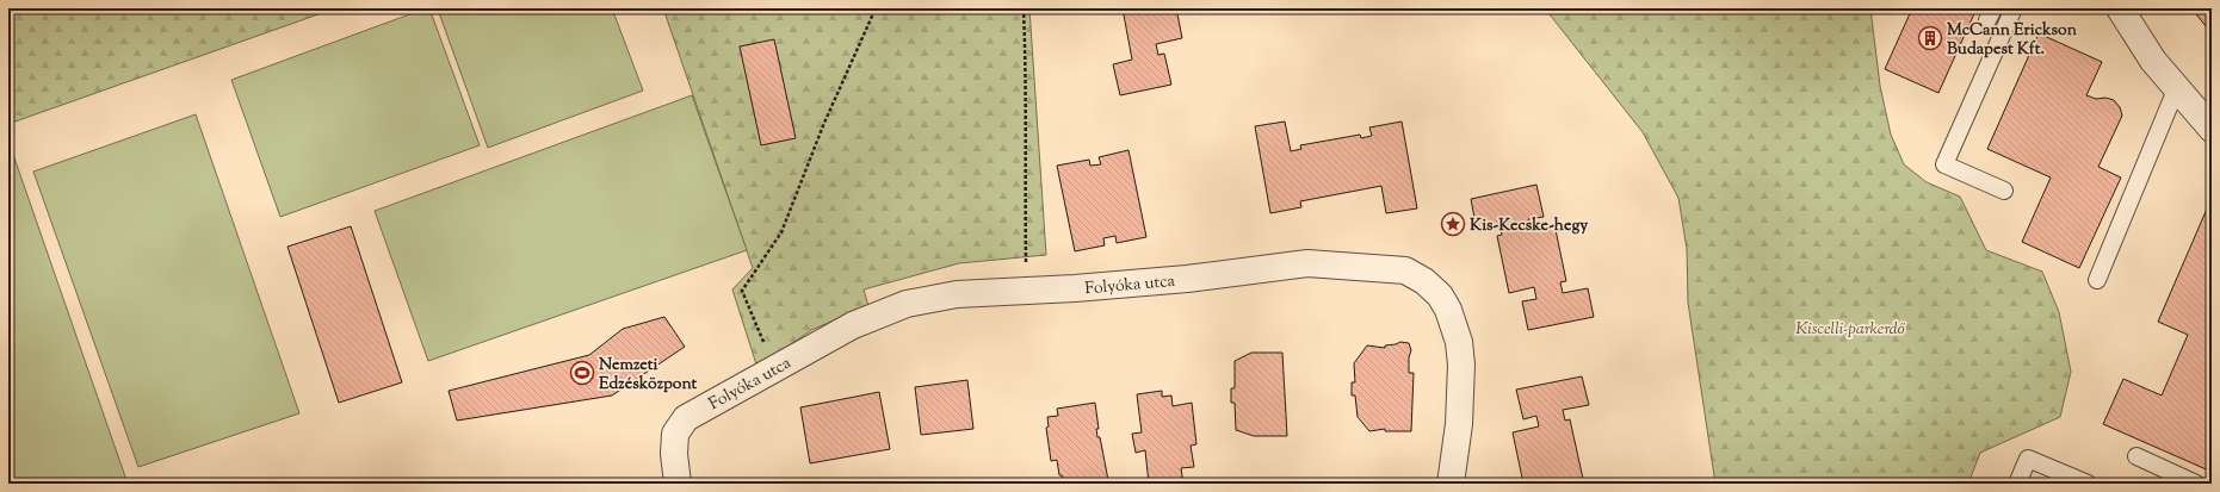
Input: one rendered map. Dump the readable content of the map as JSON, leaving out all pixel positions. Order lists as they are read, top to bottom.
{
  "streets": {
    "street": ["Folyóka utca"]
  },
  "parks": ["Kiscelli-parkerdő"],
  "places": {
    "building": ["McCann Erickson Budapest Kft."],
    "place": ["Kis-Kecske-hegy"],
    "sports": ["Nemzeti Edzésközpont"]
  }
}
